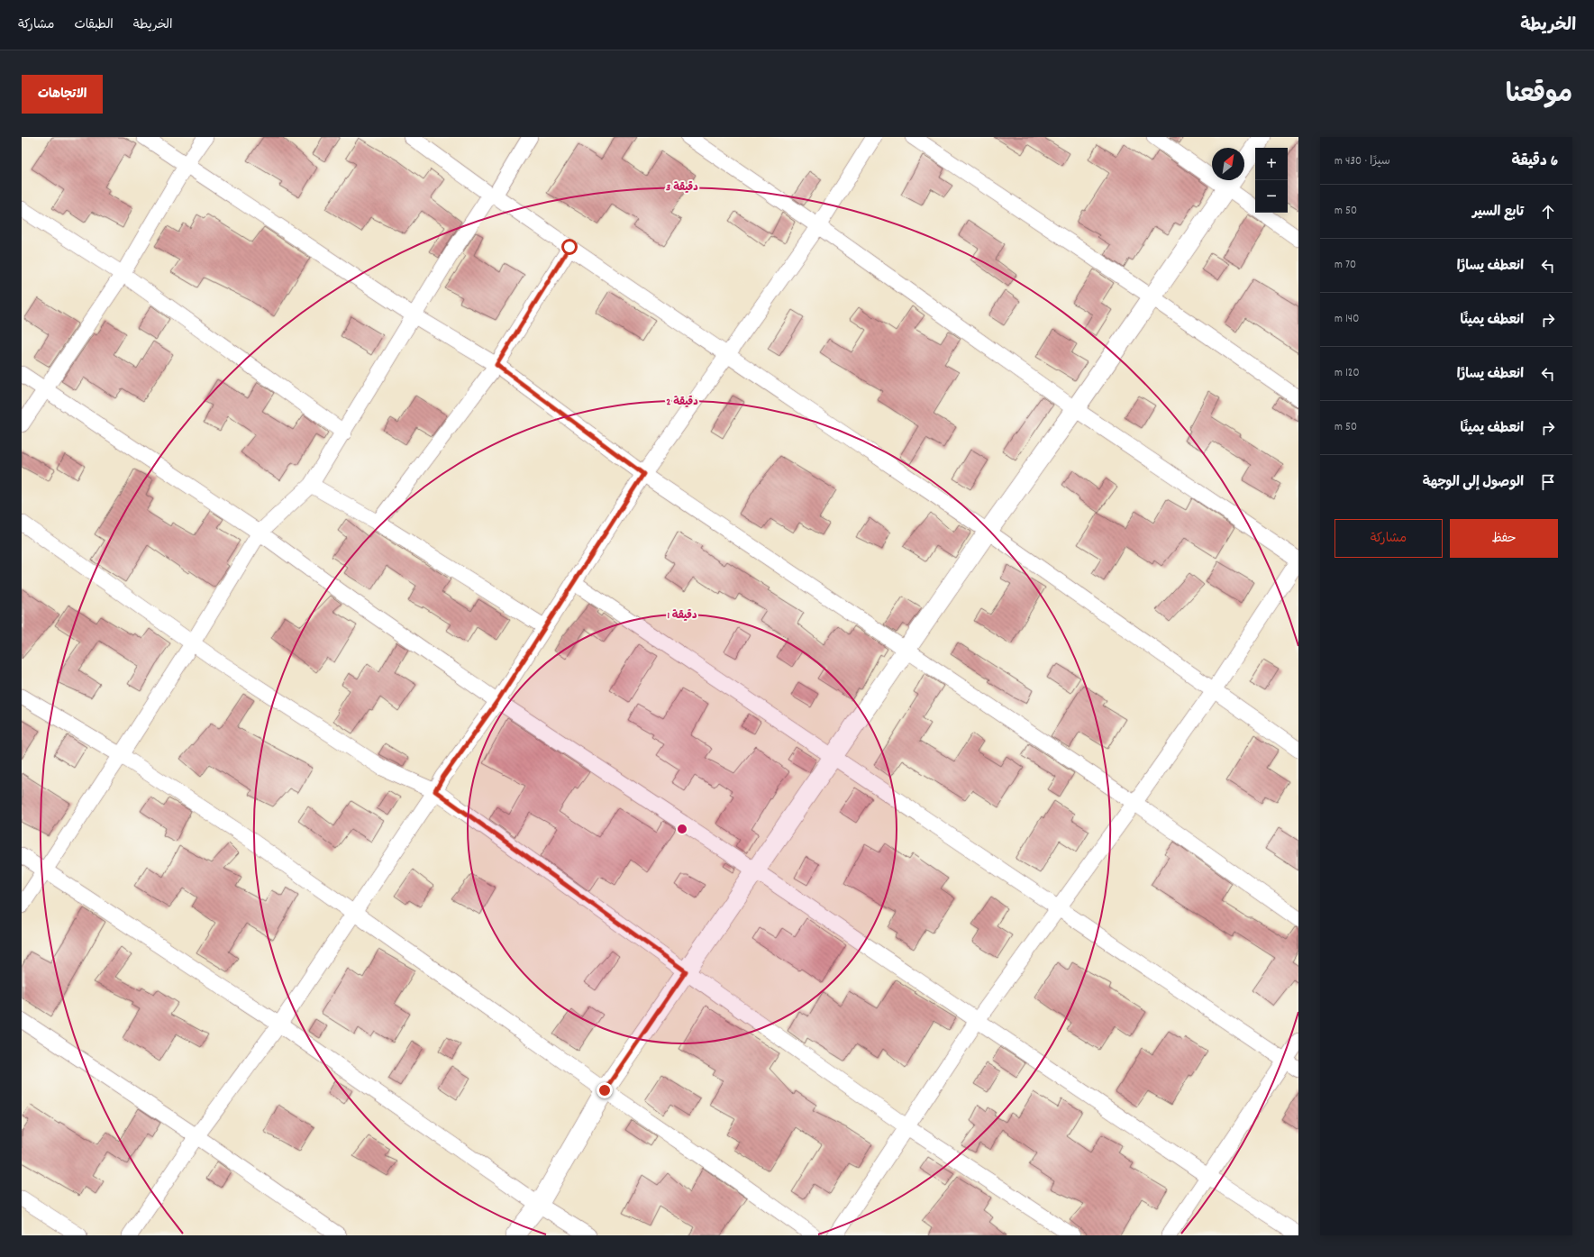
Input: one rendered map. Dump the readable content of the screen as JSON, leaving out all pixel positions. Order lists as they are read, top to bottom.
{
  "north": "top right",
  "page": {
    "header": "الخريطة",
    "nav": ["الخريطة", "الطبقات", "مشاركة"],
    "title": "موقعنا",
    "buttons": [
      "الاتجاهات",
      ["حفظ", "مشاركة"]
    ],
    "heading": ["6 دقيقة", "سيرًا · 430 m"],
    "map_buttons": ["+", "−"],
    "list": [
      ["تابع السير", "50 m"],
      ["انعطف يسارًا", "70 m"],
      ["انعطف يمينًا", "140 m"],
      ["انعطف يسارًا", "120 m"],
      ["انعطف يمينًا", "50 m"],
      "الوصول إلى الوجهة"
    ]
  },
  "rings": ["3 دقيقة", "2 دقيقة", "1 دقيقة"]
}
